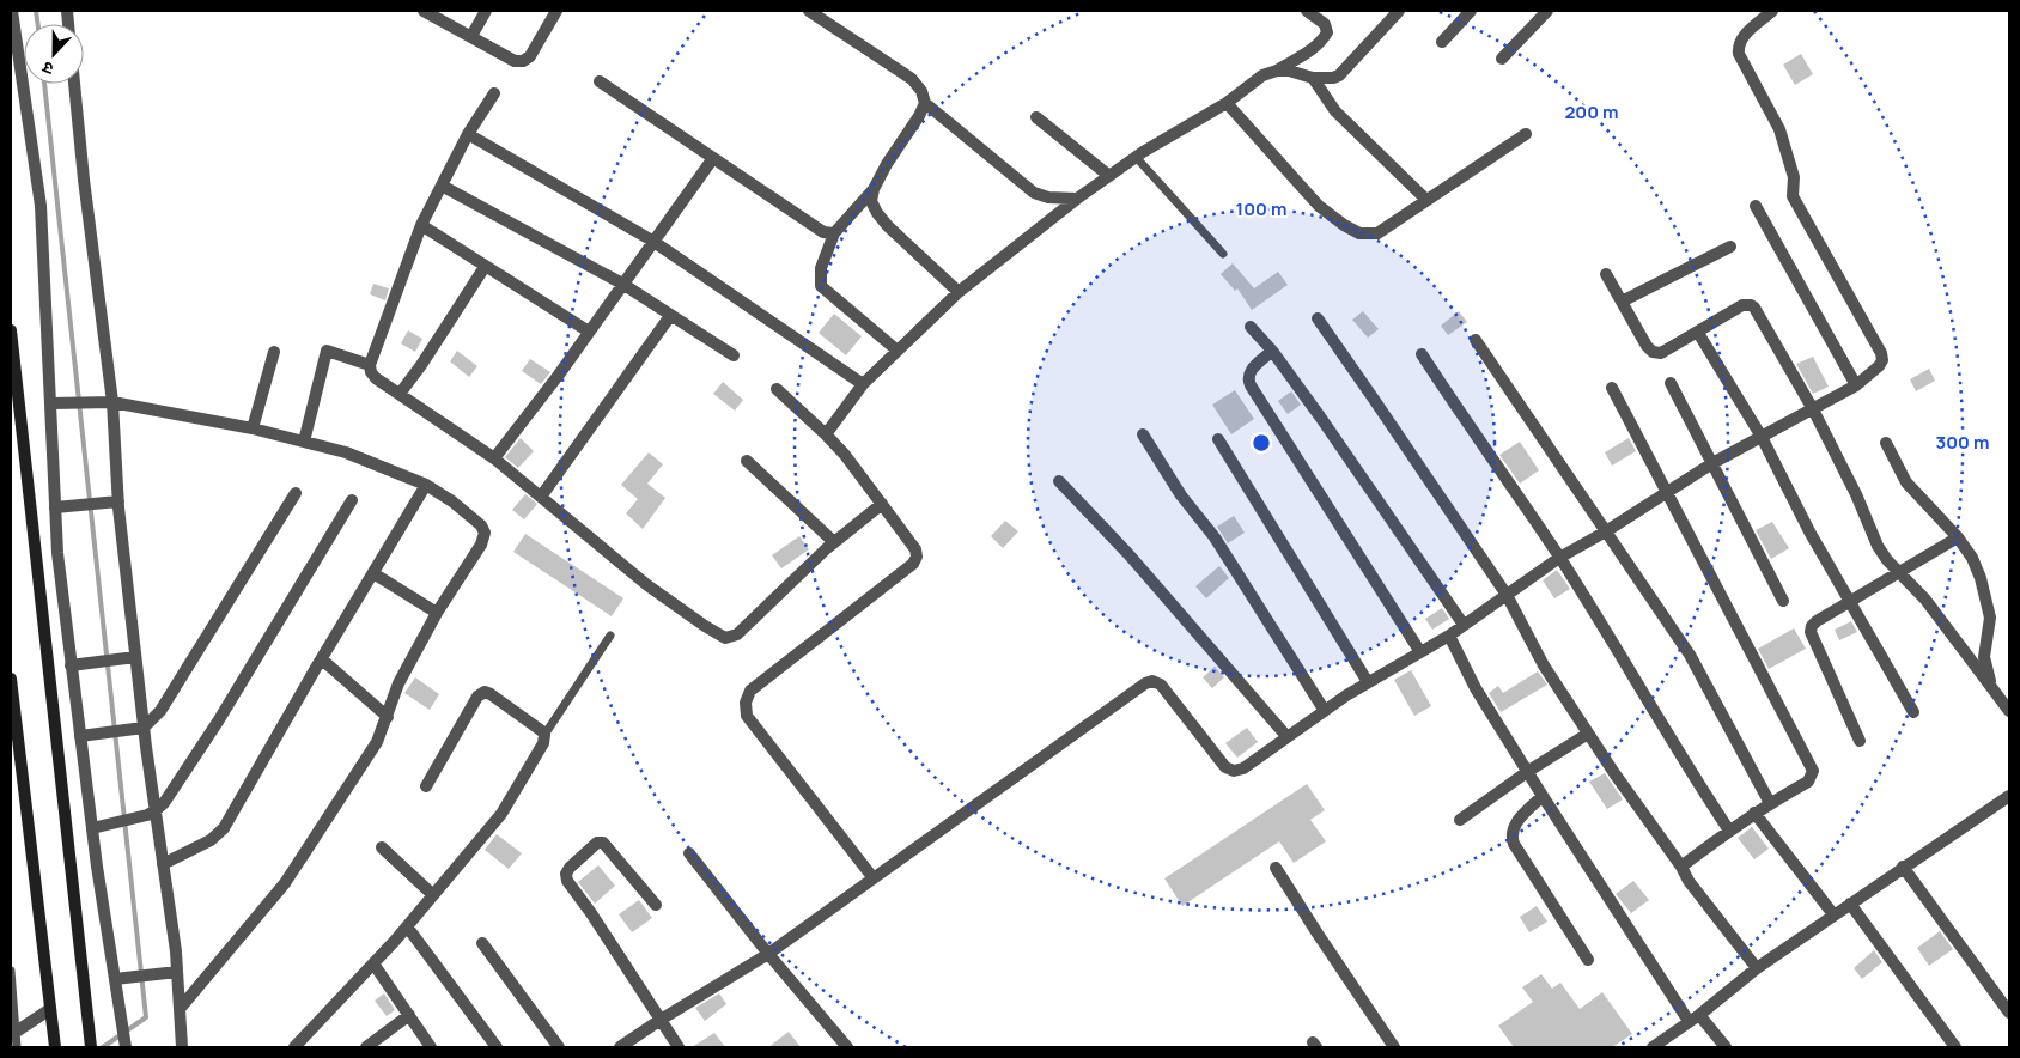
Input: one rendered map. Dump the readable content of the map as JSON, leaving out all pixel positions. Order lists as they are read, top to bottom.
{
  "north": "bottom",
  "rings": ["200 m", "100 m", "300 m"]
}
